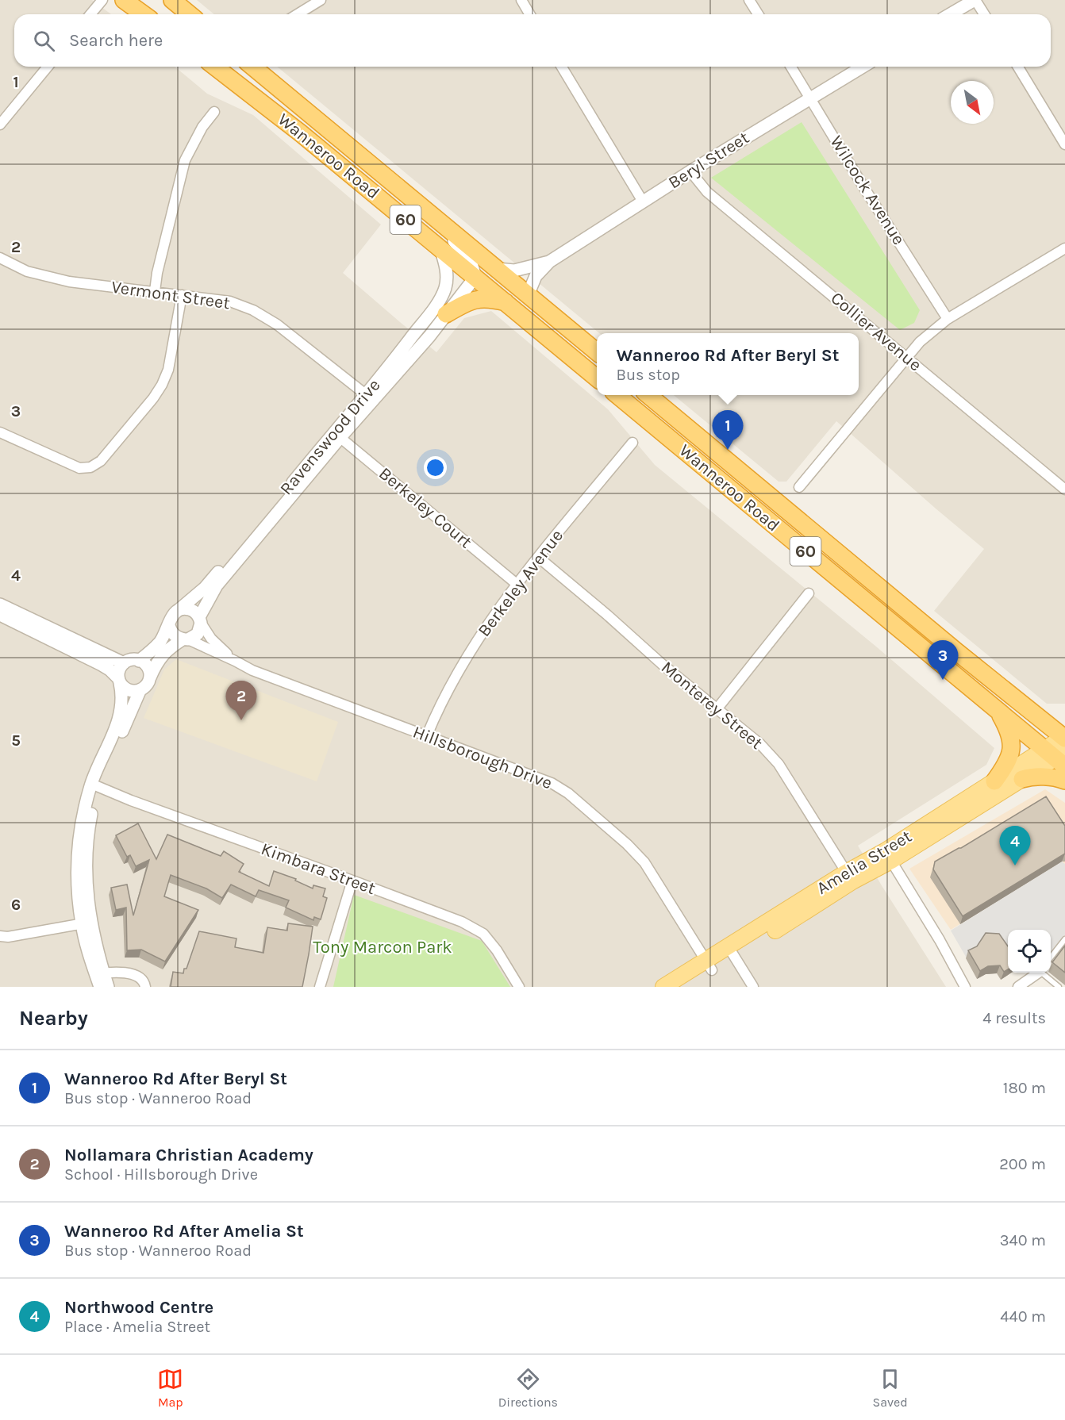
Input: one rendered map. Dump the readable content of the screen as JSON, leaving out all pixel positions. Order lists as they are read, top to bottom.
{
  "streets": {
    "highway": ["Wanneroo Road", "60"],
    "main road": ["Amelia Street"],
    "street": [
      "Beryl Street",
      "Wilcock Avenue",
      "Vermont Street",
      "Collier Avenue",
      "Ravenswood Drive",
      "Berkeley Court",
      "Berkeley Avenue",
      "Monterey Street",
      "Hillsborough Drive",
      "Kimbara Street"
    ]
  },
  "crossings": [
    ["Wanneroo Road", "Beryl Street"],
    ["Wanneroo Road", "Ravenswood Drive"],
    ["Wanneroo Road", "Amelia Street"],
    ["Beryl Street", "Wilcock Avenue"],
    ["Beryl Street", "Collier Avenue"],
    ["Vermont Street", "Ravenswood Drive"],
    ["Ravenswood Drive", "Berkeley Court"],
    ["Ravenswood Drive", "Hillsborough Drive"],
    ["Berkeley Court", "Berkeley Avenue"],
    ["Berkeley Avenue", "Monterey Street"],
    ["Berkeley Avenue", "Hillsborough Drive"],
    ["Monterey Street", "Amelia Street"],
    ["Hillsborough Drive", "Amelia Street"]
  ],
  "parks": ["Tony Marcon Park"],
  "north": "bottom right",
  "page": {
    "search": "Search here",
    "popup": ["Wanneroo Rd After Beryl St", "Bus stop"],
    "pins": [
      "1",
      "3",
      "2",
      "4"
    ],
    "heading": ["Nearby", "4 results"],
    "list": [
      {
        "mark": "1",
        "name": "Wanneroo Rd After Beryl St",
        "note": "Bus stop · Wanneroo Road",
        "value": "180 m"
      },
      {
        "mark": "2",
        "name": "Nollamara Christian Academy",
        "note": "School · Hillsborough Drive",
        "value": "200 m"
      },
      {
        "mark": "3",
        "name": "Wanneroo Rd After Amelia St",
        "note": "Bus stop · Wanneroo Road",
        "value": "340 m"
      },
      {
        "mark": "4",
        "name": "Northwood Centre",
        "note": "Place · Amelia Street",
        "value": "440 m"
      }
    ],
    "nav": ["Map", "Directions", "Saved"]
  },
  "grid": {
    "rows": [
      "1",
      "2",
      "3",
      "4",
      "5",
      "6"
    ]
  }
}
